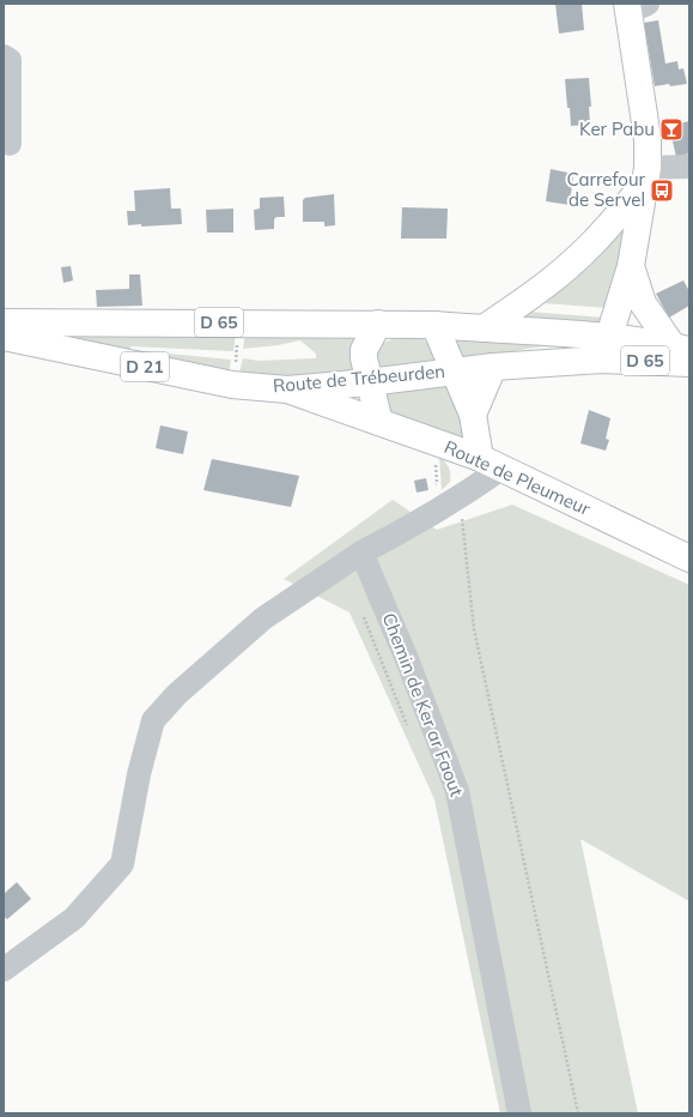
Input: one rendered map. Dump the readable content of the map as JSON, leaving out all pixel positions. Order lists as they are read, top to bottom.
{
  "streets": {
    "main road": [
      "D 65",
      "D 21",
      "Route de Trébeurden",
      "Route de Pleumeur"
    ],
    "street": ["Chemin de Ker ar Faout"]
  },
  "crossings": [
    ["Route de Trébeurden", "Route de Pleumeur"]
  ],
  "places": {
    "bar": ["Ker Pabu"],
    "bus stop": ["Carrefour de Servel"]
  }
}
